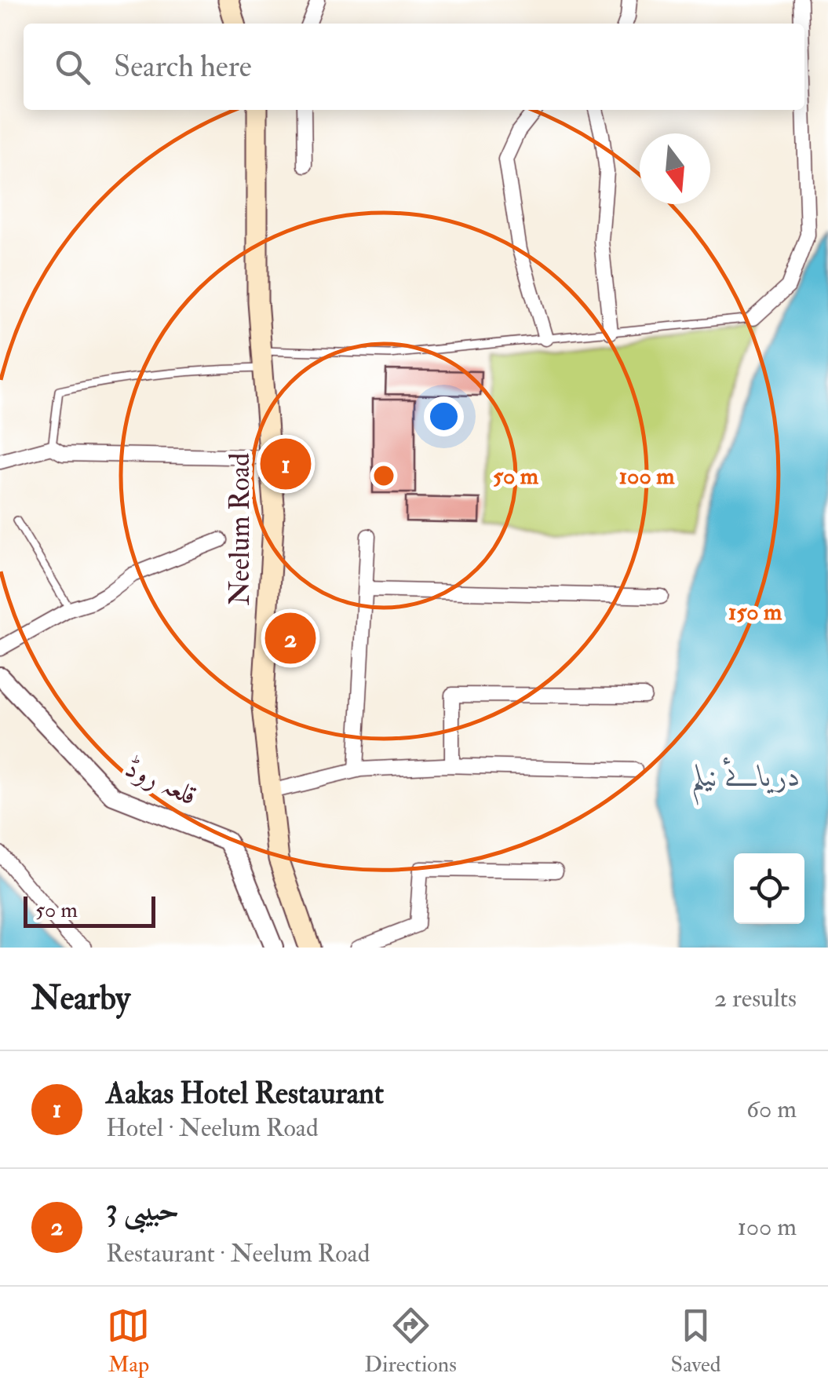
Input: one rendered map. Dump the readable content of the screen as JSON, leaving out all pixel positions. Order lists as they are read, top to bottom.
{
  "streets": {
    "main road": ["Neelum Road"],
    "street": ["قلعہ روڈ"]
  },
  "water": ["دریائے نیلم"],
  "scale_bar": "50 m",
  "north": "bottom",
  "page": {
    "search": "Search here",
    "pins": ["1", "2"],
    "scale": "50 m",
    "heading": ["Nearby", "2 results"],
    "list": [
      {
        "mark": "1",
        "name": "Aakas Hotel Restaurant",
        "note": "Hotel · Neelum Road",
        "value": "60 m"
      },
      {
        "mark": "2",
        "name": "حبیبی 3",
        "note": "Restaurant · Neelum Road",
        "value": "100 m"
      }
    ],
    "nav": ["Map", "Directions", "Saved"]
  },
  "rings": ["50 m", "100 m", "150 m"]
}
